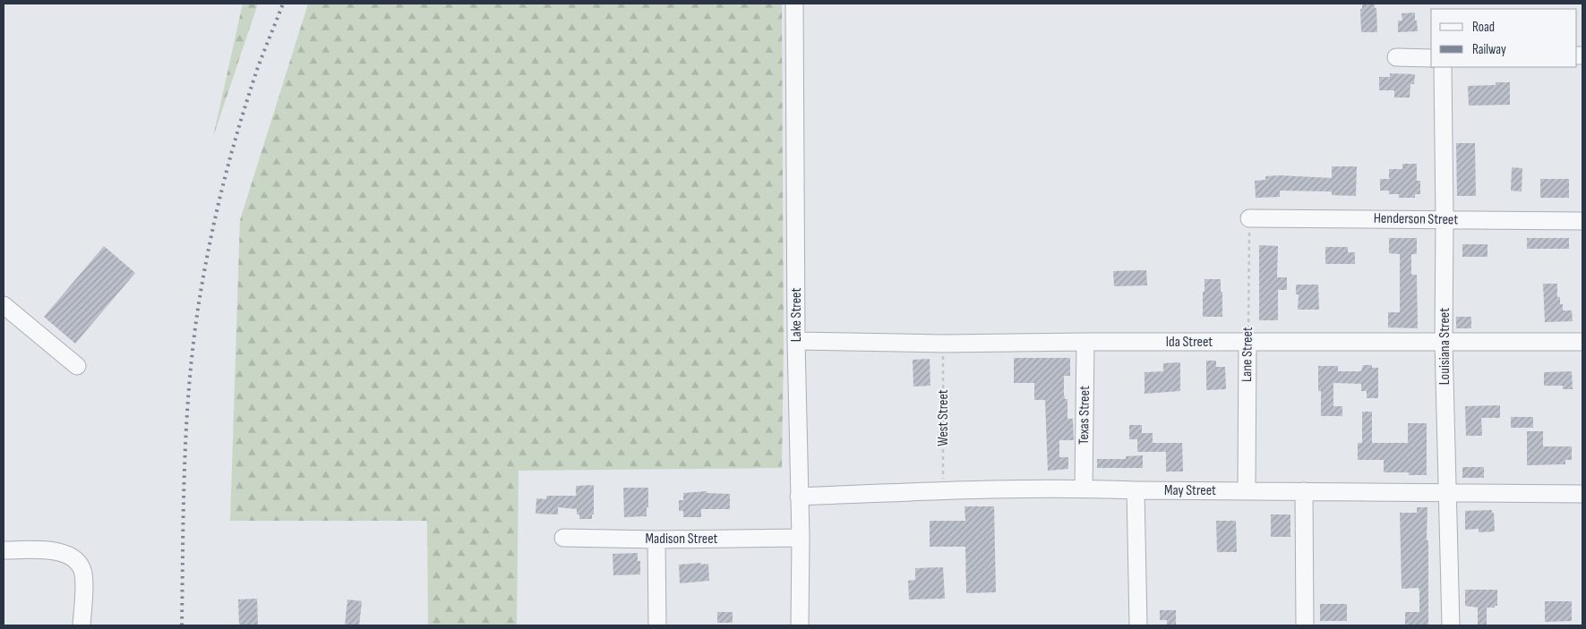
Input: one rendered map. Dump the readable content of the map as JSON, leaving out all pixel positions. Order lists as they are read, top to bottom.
{
  "streets": {
    "street": [
      "Henderson Street",
      "Lake Street",
      "Ida Street",
      "Louisiana Street",
      "Lane Street",
      "Texas Street",
      "May Street",
      "Madison Street"
    ],
    "path": ["West Street"]
  },
  "crossings": [
    ["Henderson Street", "Louisiana Street"],
    ["Henderson Street", "Lane Street"],
    ["Lake Street", "Ida Street"],
    ["Lake Street", "May Street"],
    ["Lake Street", "Madison Street"],
    ["Ida Street", "Louisiana Street"],
    ["Ida Street", "Lane Street"],
    ["Ida Street", "Texas Street"],
    ["Ida Street", "West Street"],
    ["Louisiana Street", "May Street"],
    ["Lane Street", "May Street"],
    ["Texas Street", "May Street"],
    ["West Street", "May Street"]
  ],
  "legend": ["Road", "Railway"]
}
